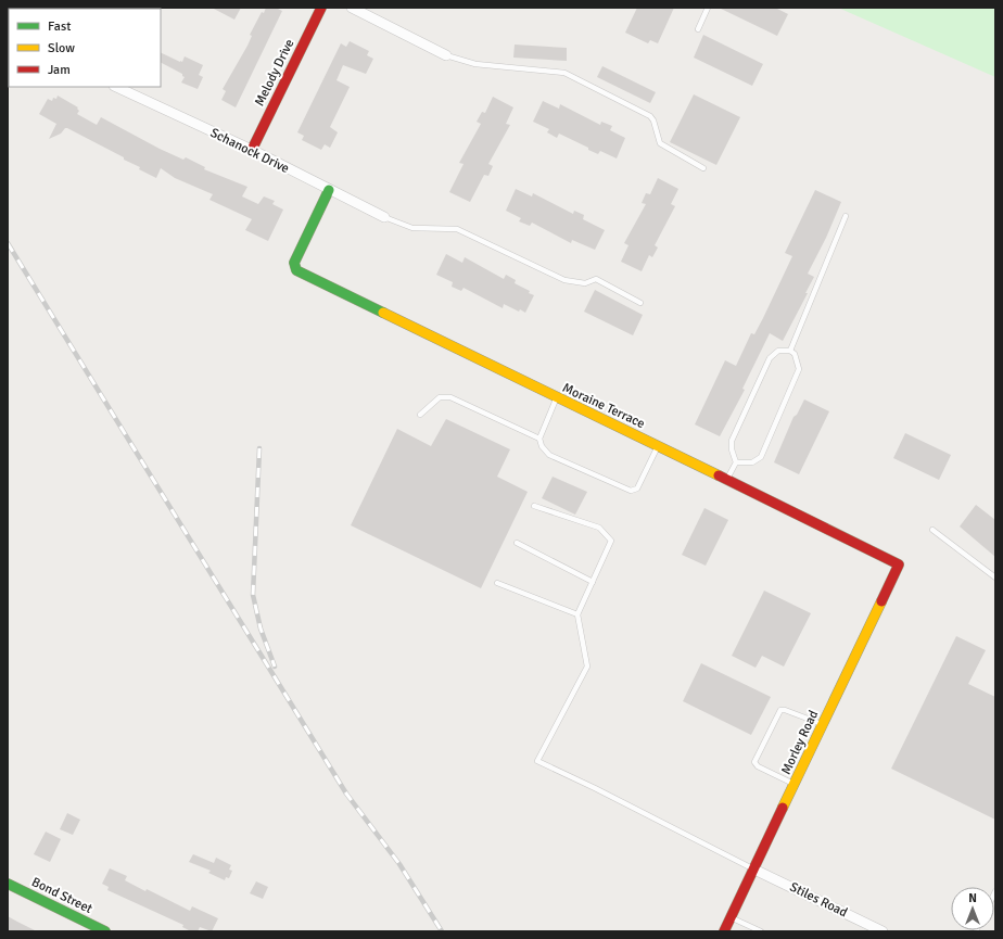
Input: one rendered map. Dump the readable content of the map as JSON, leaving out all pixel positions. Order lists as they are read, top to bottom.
{
  "streets": {
    "street": [
      "Melody Drive",
      "Schanock Drive",
      "Moraine Terrace",
      "Morley Road",
      "Bond Street",
      "Stiles Road"
    ]
  },
  "crossings": [
    ["Melody Drive", "Schanock Drive"],
    ["Schanock Drive", "Moraine Terrace"],
    ["Moraine Terrace", "Morley Road"],
    ["Morley Road", "Stiles Road"]
  ],
  "legend": ["Fast", "Slow", "Jam"],
  "north": "top"
}
